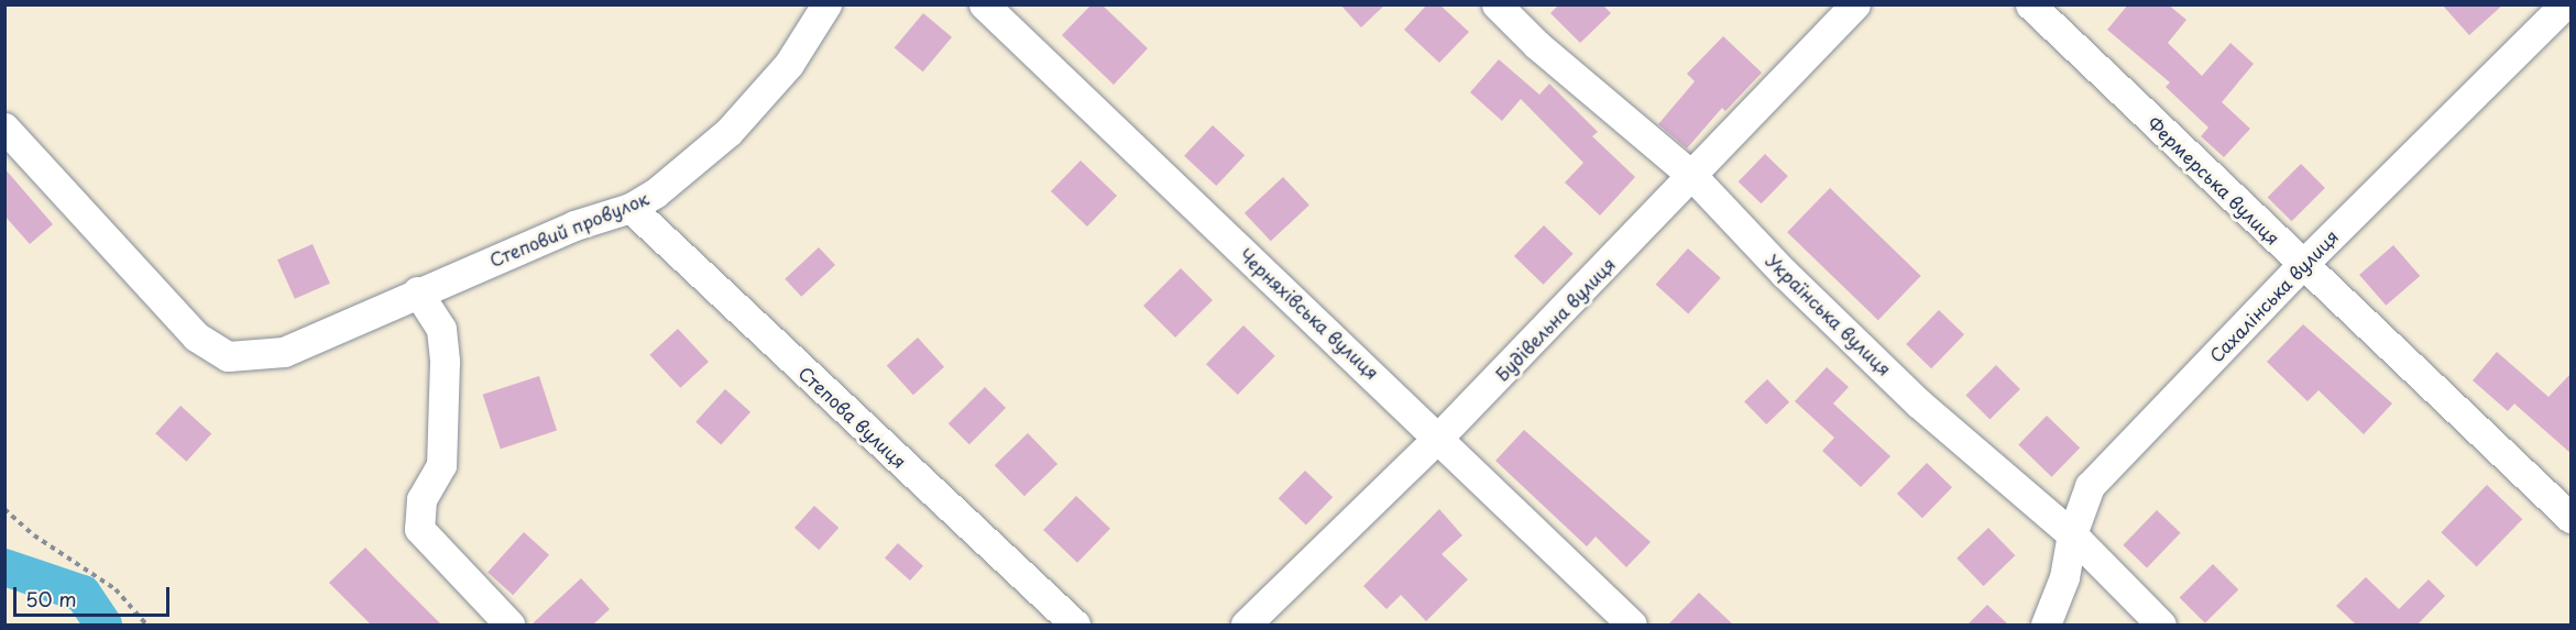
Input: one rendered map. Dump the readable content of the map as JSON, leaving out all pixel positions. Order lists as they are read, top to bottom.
{
  "streets": {
    "street": [
      "Фермерська вулиця",
      "Степовий провулок",
      "Сахалінська вулиця",
      "Черняхівська вулиця",
      "Українська вулиця",
      "Будівельна вулиця",
      "Степова вулиця"
    ]
  },
  "crossings": [
    ["Фермерська вулиця", "Сахалінська вулиця"],
    ["Степовий провулок", "Степова вулиця"],
    ["Сахалінська вулиця", "Українська вулиця"],
    ["Черняхівська вулиця", "Будівельна вулиця"],
    ["Українська вулиця", "Будівельна вулиця"]
  ],
  "scale_bar": "50 m"
}
